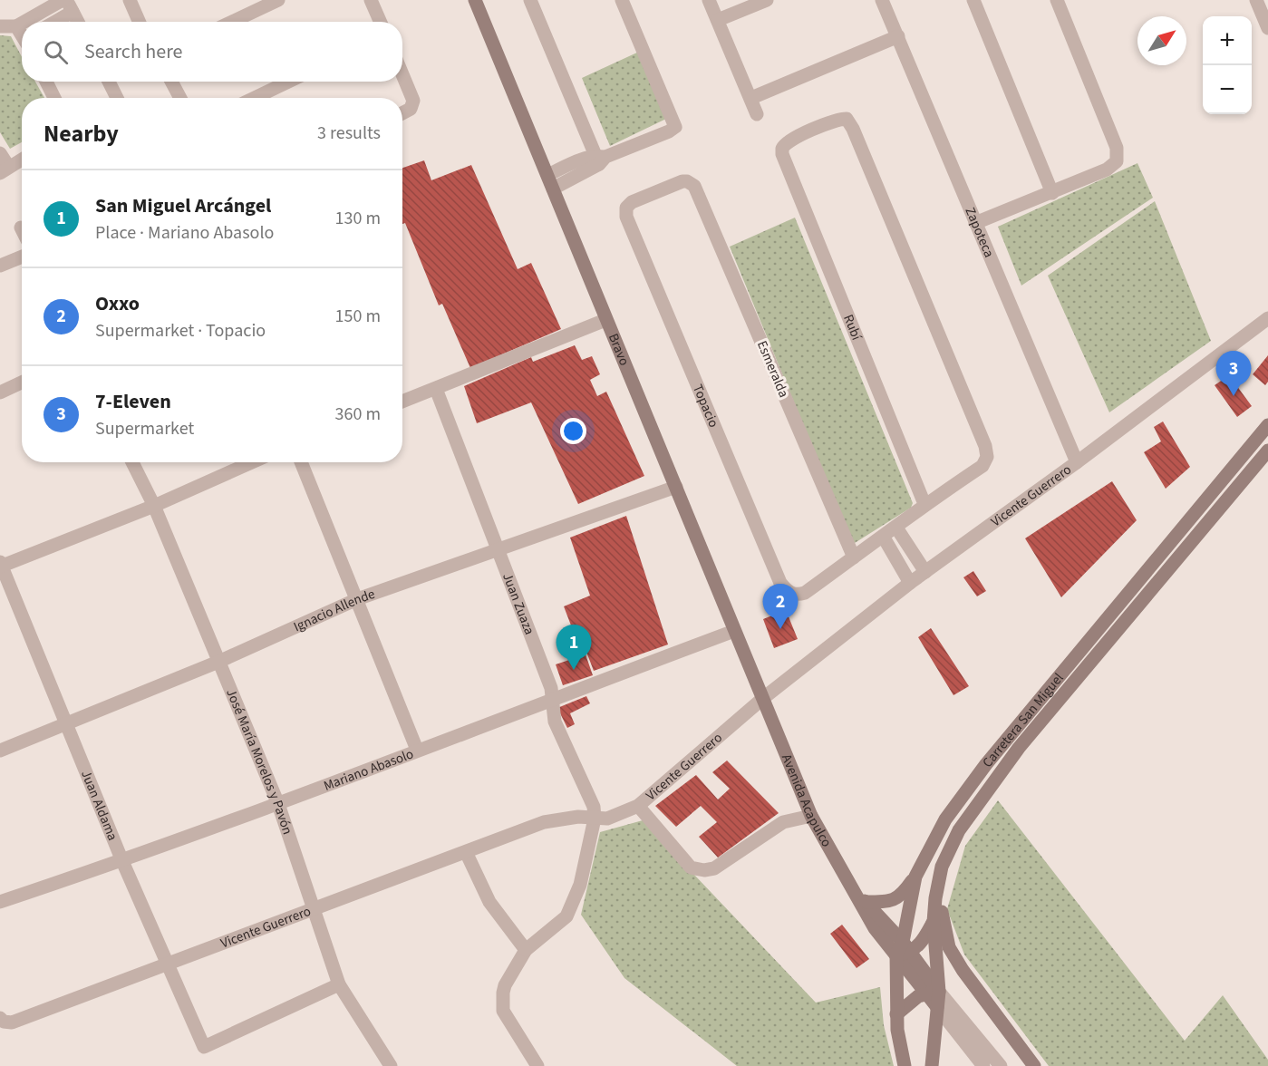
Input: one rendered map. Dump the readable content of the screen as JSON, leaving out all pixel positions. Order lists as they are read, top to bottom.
{
  "streets": {
    "main road": ["Bravo", "Carretera San Miguel", "Avenida Acapulco"],
    "street": [
      "Zapoteca",
      "Rubí",
      "Esmeralda",
      "Topacio",
      "Vicente Guerrero",
      "Juan Zuaza",
      "Ignacio Allende",
      "José María Morelos y Pavón",
      "Mariano Abasolo",
      "Juan Aldama"
    ]
  },
  "crossings": [
    ["Zapoteca", "Vicente Guerrero"],
    ["Bravo", "Vicente Guerrero"],
    ["Bravo", "Ignacio Allende"],
    ["Bravo", "Mariano Abasolo"],
    ["Bravo", "Avenida Acapulco"],
    ["Esmeralda", "Topacio"],
    ["Vicente Guerrero", "Juan Zuaza"],
    ["Vicente Guerrero", "José María Morelos y Pavón"],
    ["Vicente Guerrero", "Avenida Acapulco"],
    ["Vicente Guerrero", "Juan Aldama"],
    ["Juan Zuaza", "Ignacio Allende"],
    ["Juan Zuaza", "Mariano Abasolo"],
    ["Ignacio Allende", "José María Morelos y Pavón"],
    ["Ignacio Allende", "Juan Aldama"],
    ["Carretera San Miguel", "Avenida Acapulco"],
    ["José María Morelos y Pavón", "Mariano Abasolo"],
    ["José María Morelos y Pavón", "Juan Aldama"],
    ["Mariano Abasolo", "Juan Aldama"]
  ],
  "north": "top right",
  "page": {
    "map_buttons": ["+", "−"],
    "search": "Search here",
    "heading": ["Nearby", "3 results"],
    "list": [
      {
        "mark": "1",
        "name": "San Miguel Arcángel",
        "note": "Place · Mariano Abasolo",
        "value": "130 m"
      },
      {
        "mark": "2",
        "name": "Oxxo",
        "note": "Supermarket · Topacio",
        "value": "150 m"
      },
      {
        "mark": "3",
        "name": "7-Eleven",
        "note": "Supermarket",
        "value": "360 m"
      }
    ],
    "pins": ["3", "2", "1"]
  }
}
